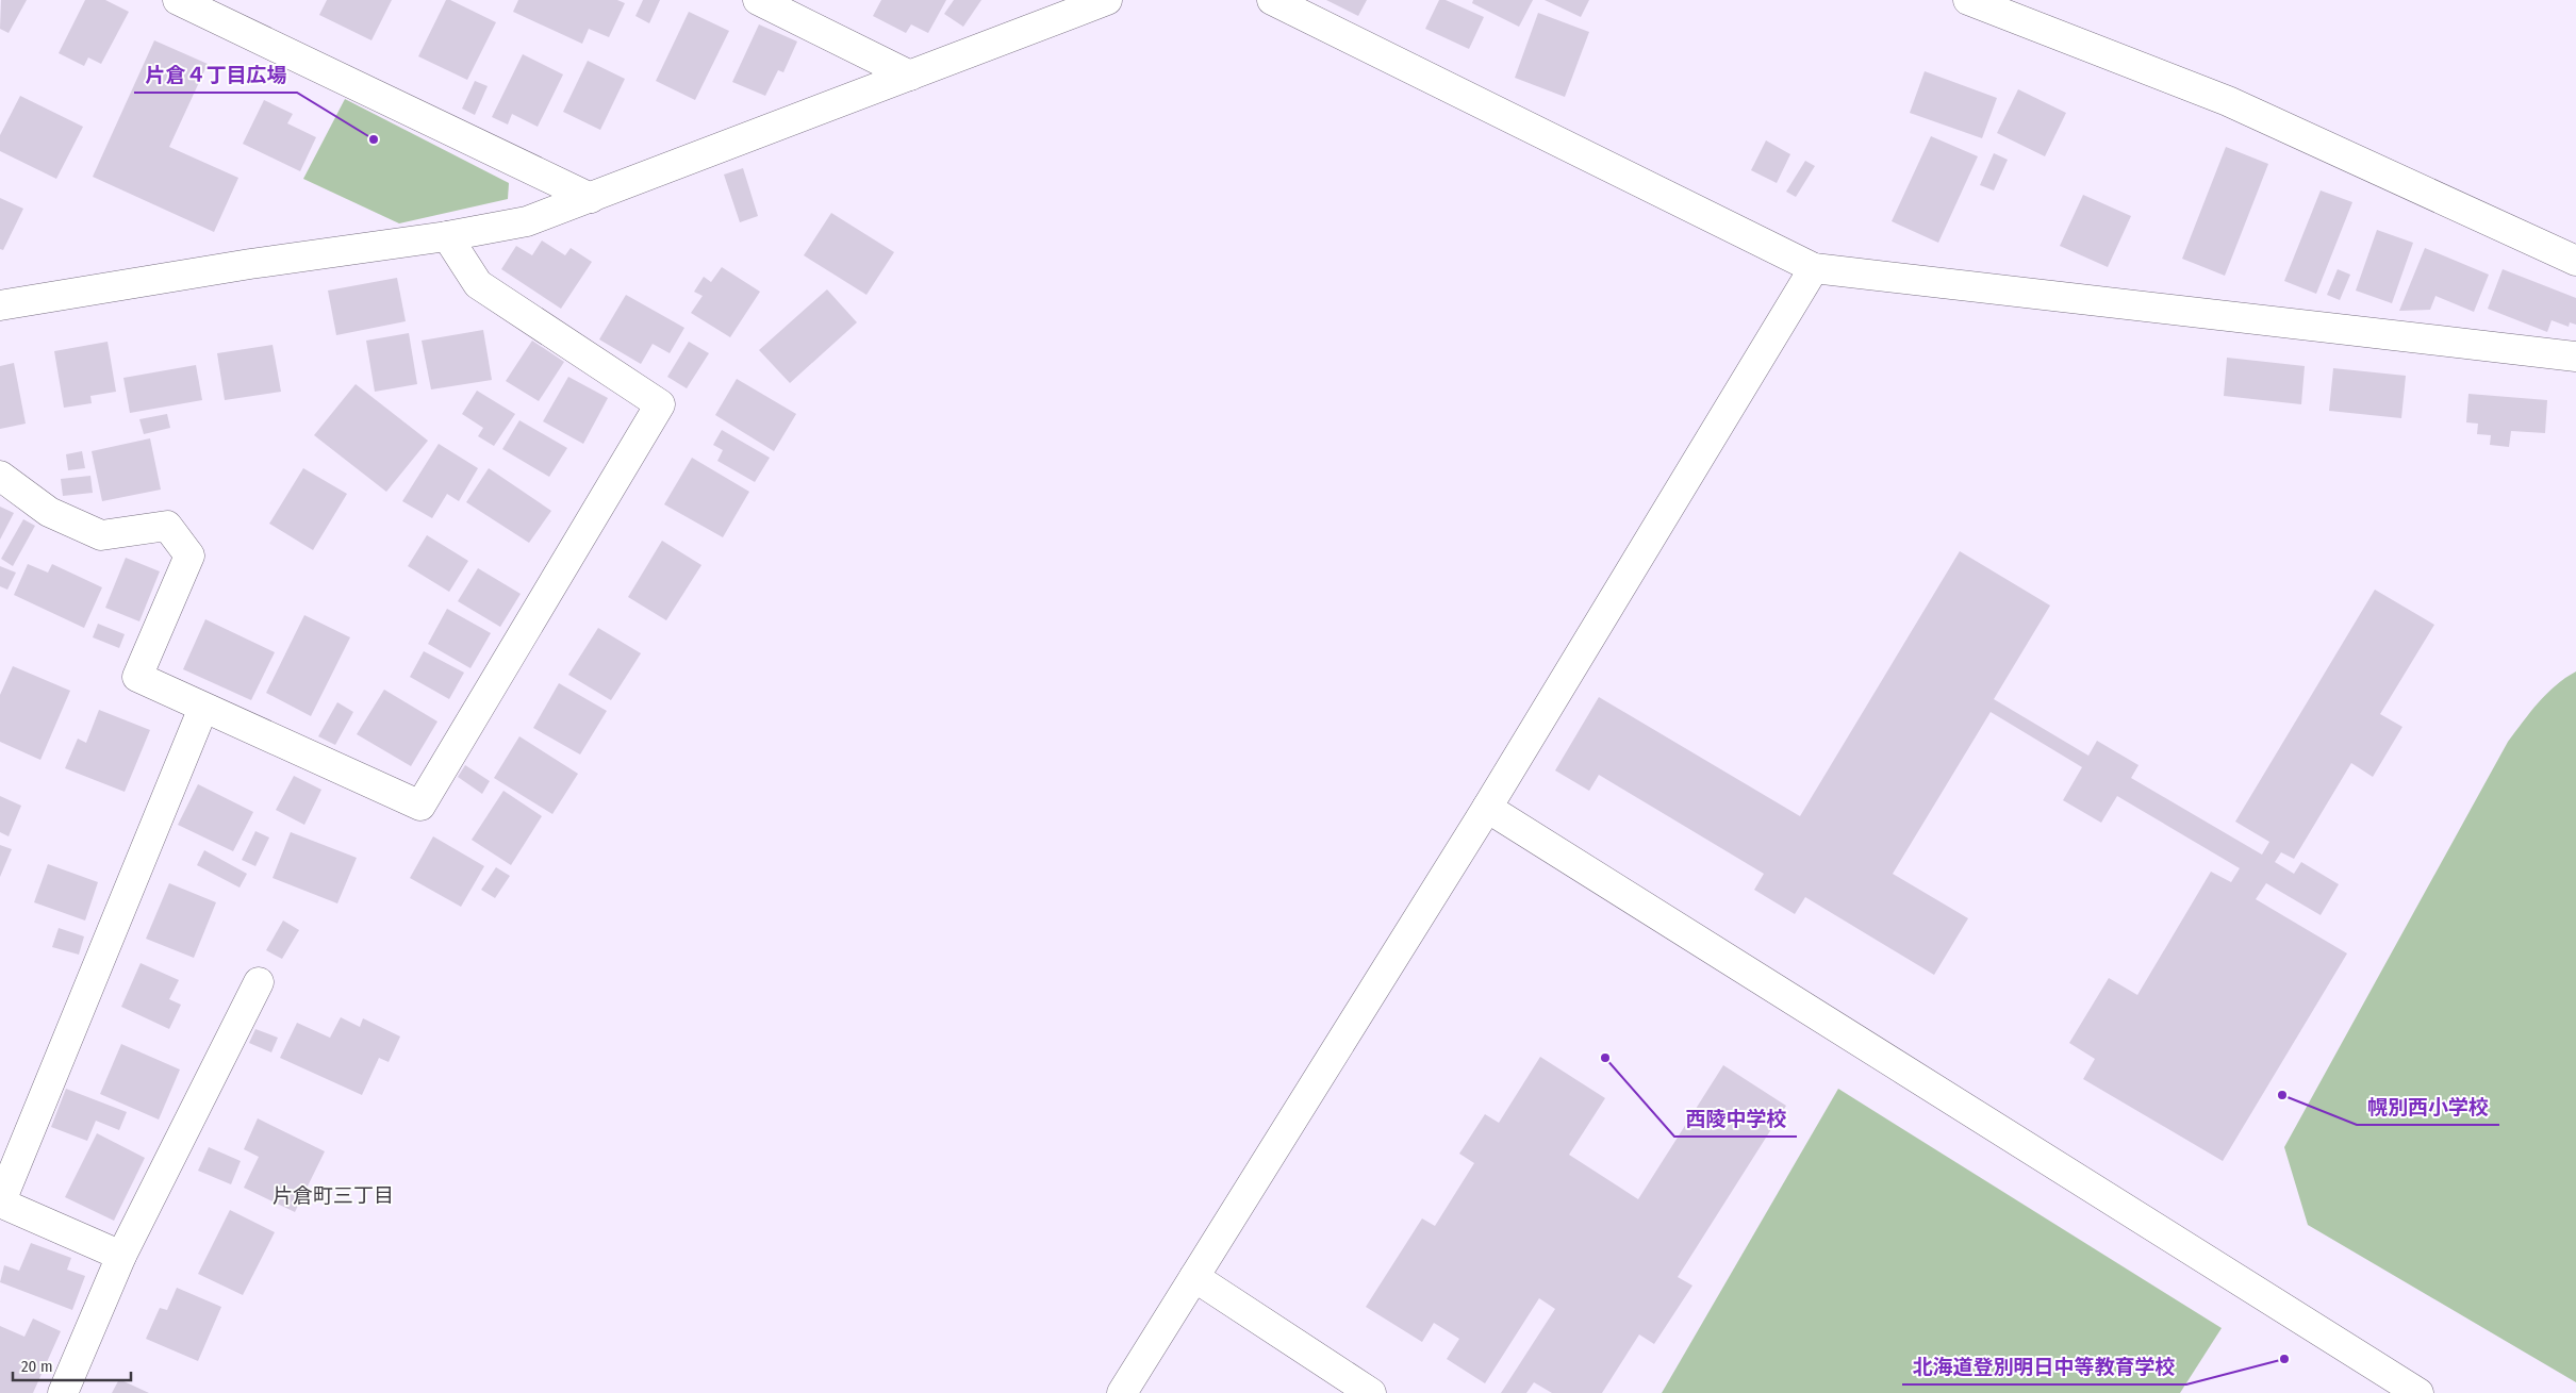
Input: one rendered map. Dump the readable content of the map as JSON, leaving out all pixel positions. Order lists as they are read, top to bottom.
{
  "districts": ["片倉町三丁目"],
  "places": [
    "片倉４丁目広場",
    "西陵中学校",
    "幌別西小学校",
    "北海道登別明日中等教育学校"
  ],
  "scale_bar": "20 m"
}
